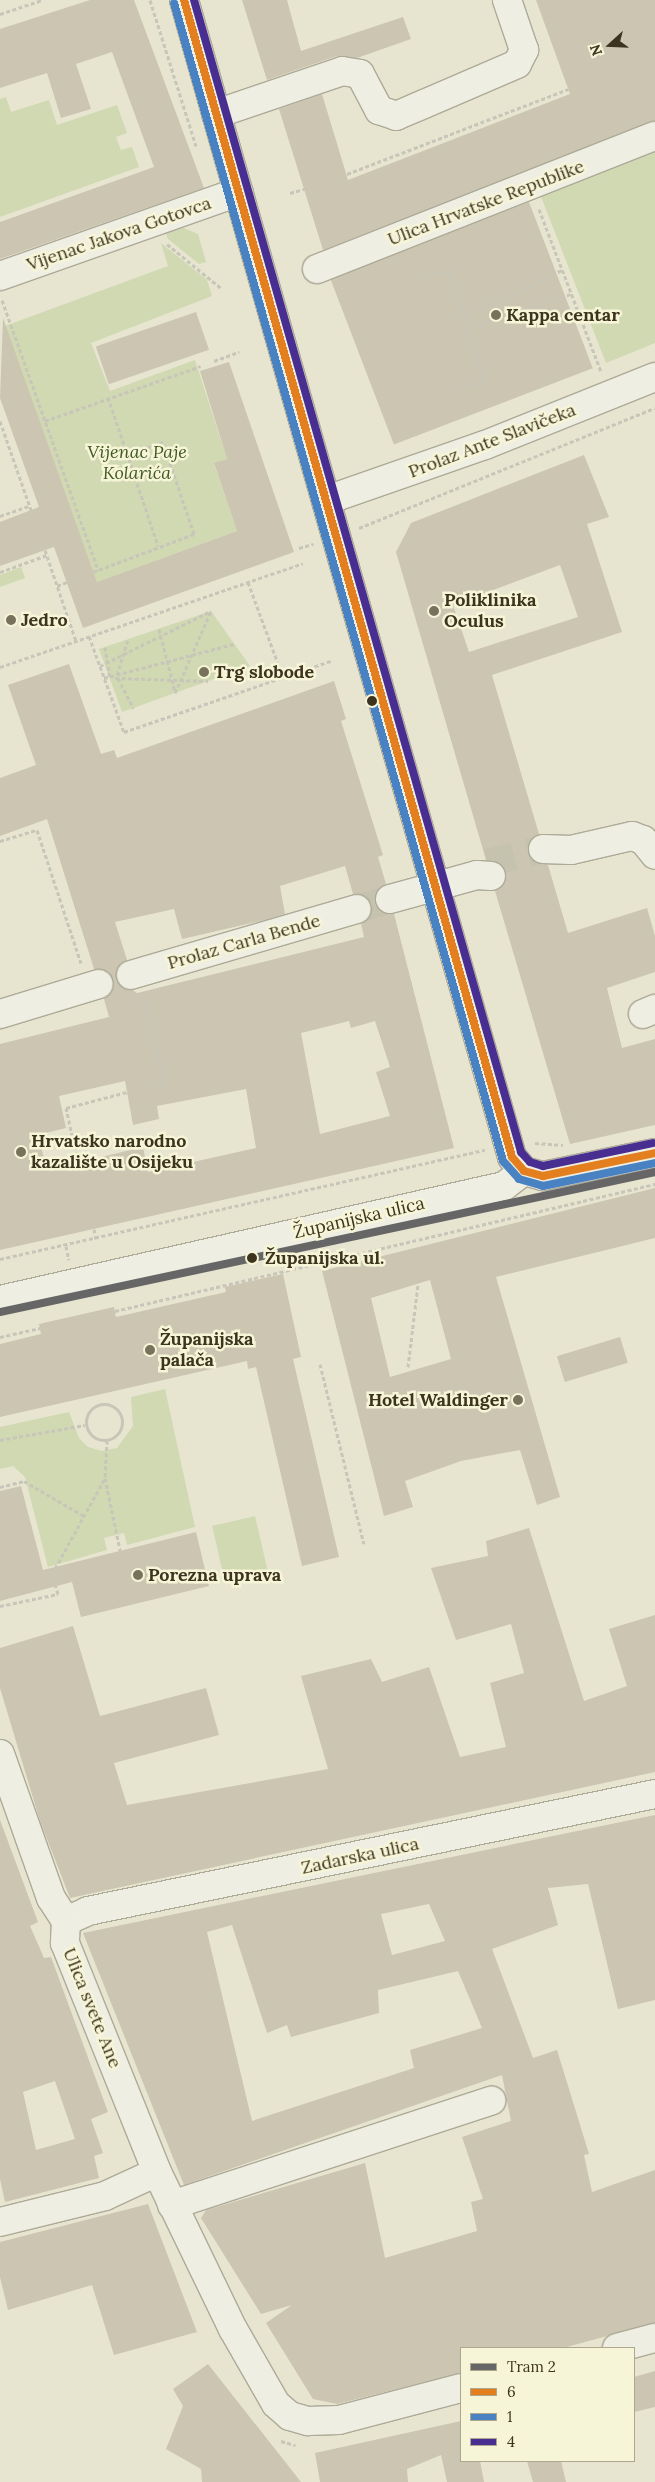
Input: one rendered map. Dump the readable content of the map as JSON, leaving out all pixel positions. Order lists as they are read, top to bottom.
{
  "streets": {
    "street": [
      "Ulica Hrvatske Republike",
      "Vijenac Jakova Gotovca",
      "Prolaz Ante Slavičeka",
      "Prolaz Carla Bende",
      "Županijska ulica",
      "Zadarska ulica",
      "Ulica svete Ane"
    ]
  },
  "crossings": [
    ["Zadarska ulica", "Ulica svete Ane"]
  ],
  "parks": ["Vijenac Paje Kolarića"],
  "places": [
    "Kappa centar",
    "Poliklinika Oculus",
    "Jedro",
    "Trg slobode",
    "Hrvatsko narodno kazalište u Osijeku",
    "Županijska ul.",
    "Županijska palača",
    "Hotel Waldinger",
    "Porezna uprava"
  ],
  "lines": [
    "transit line 6",
    "transit line 4",
    "transit line 1",
    "tram line 2"
  ],
  "legend": [
    "Tram 2",
    "6",
    "1",
    "4"
  ],
  "north": "left"
}
